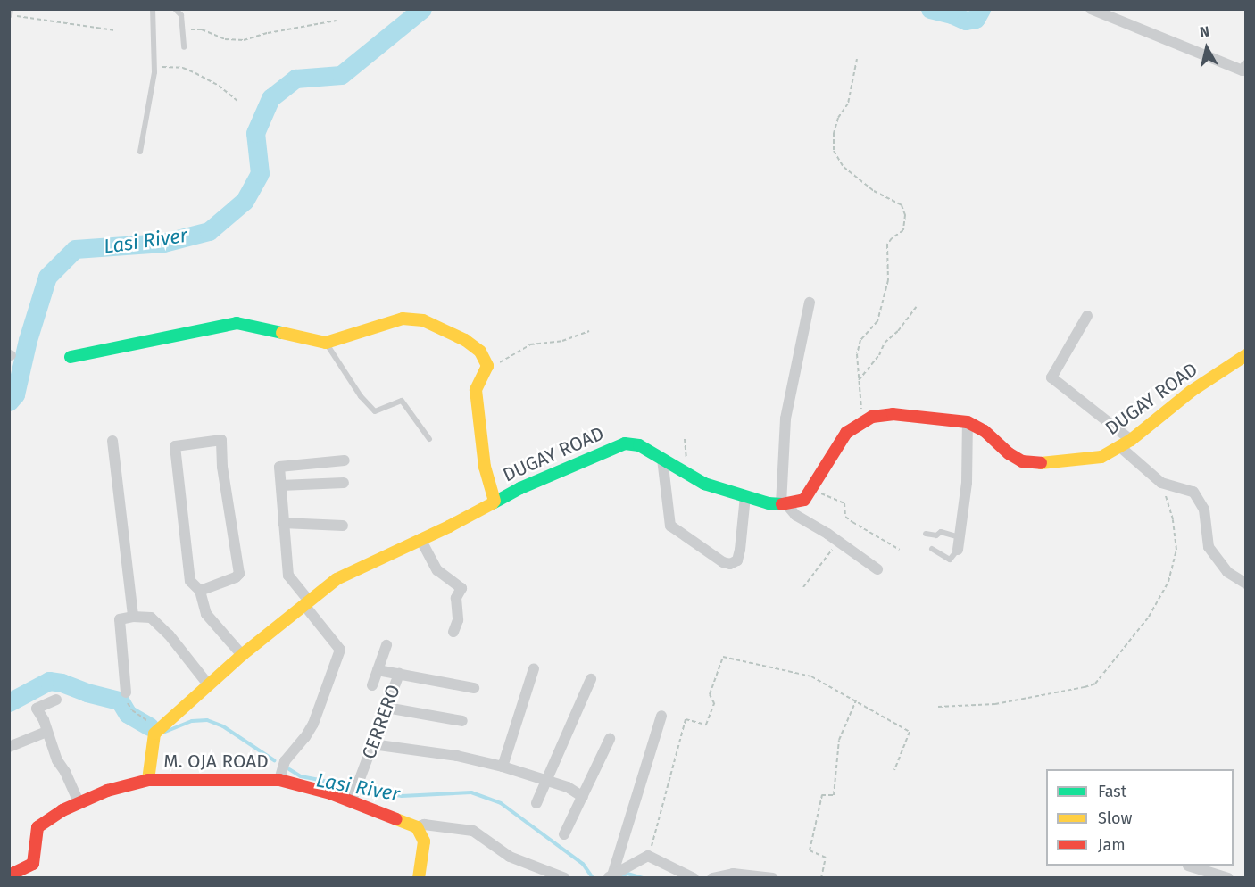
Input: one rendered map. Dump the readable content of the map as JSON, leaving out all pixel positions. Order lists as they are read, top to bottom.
{
  "streets": {
    "street": ["DUGAY ROAD", "CERRERO", "M. OJA ROAD"]
  },
  "crossings": [
    ["CERRERO", "M. OJA ROAD"]
  ],
  "water": ["Lasi River"],
  "legend": ["Fast", "Slow", "Jam"],
  "north": "top"
}
